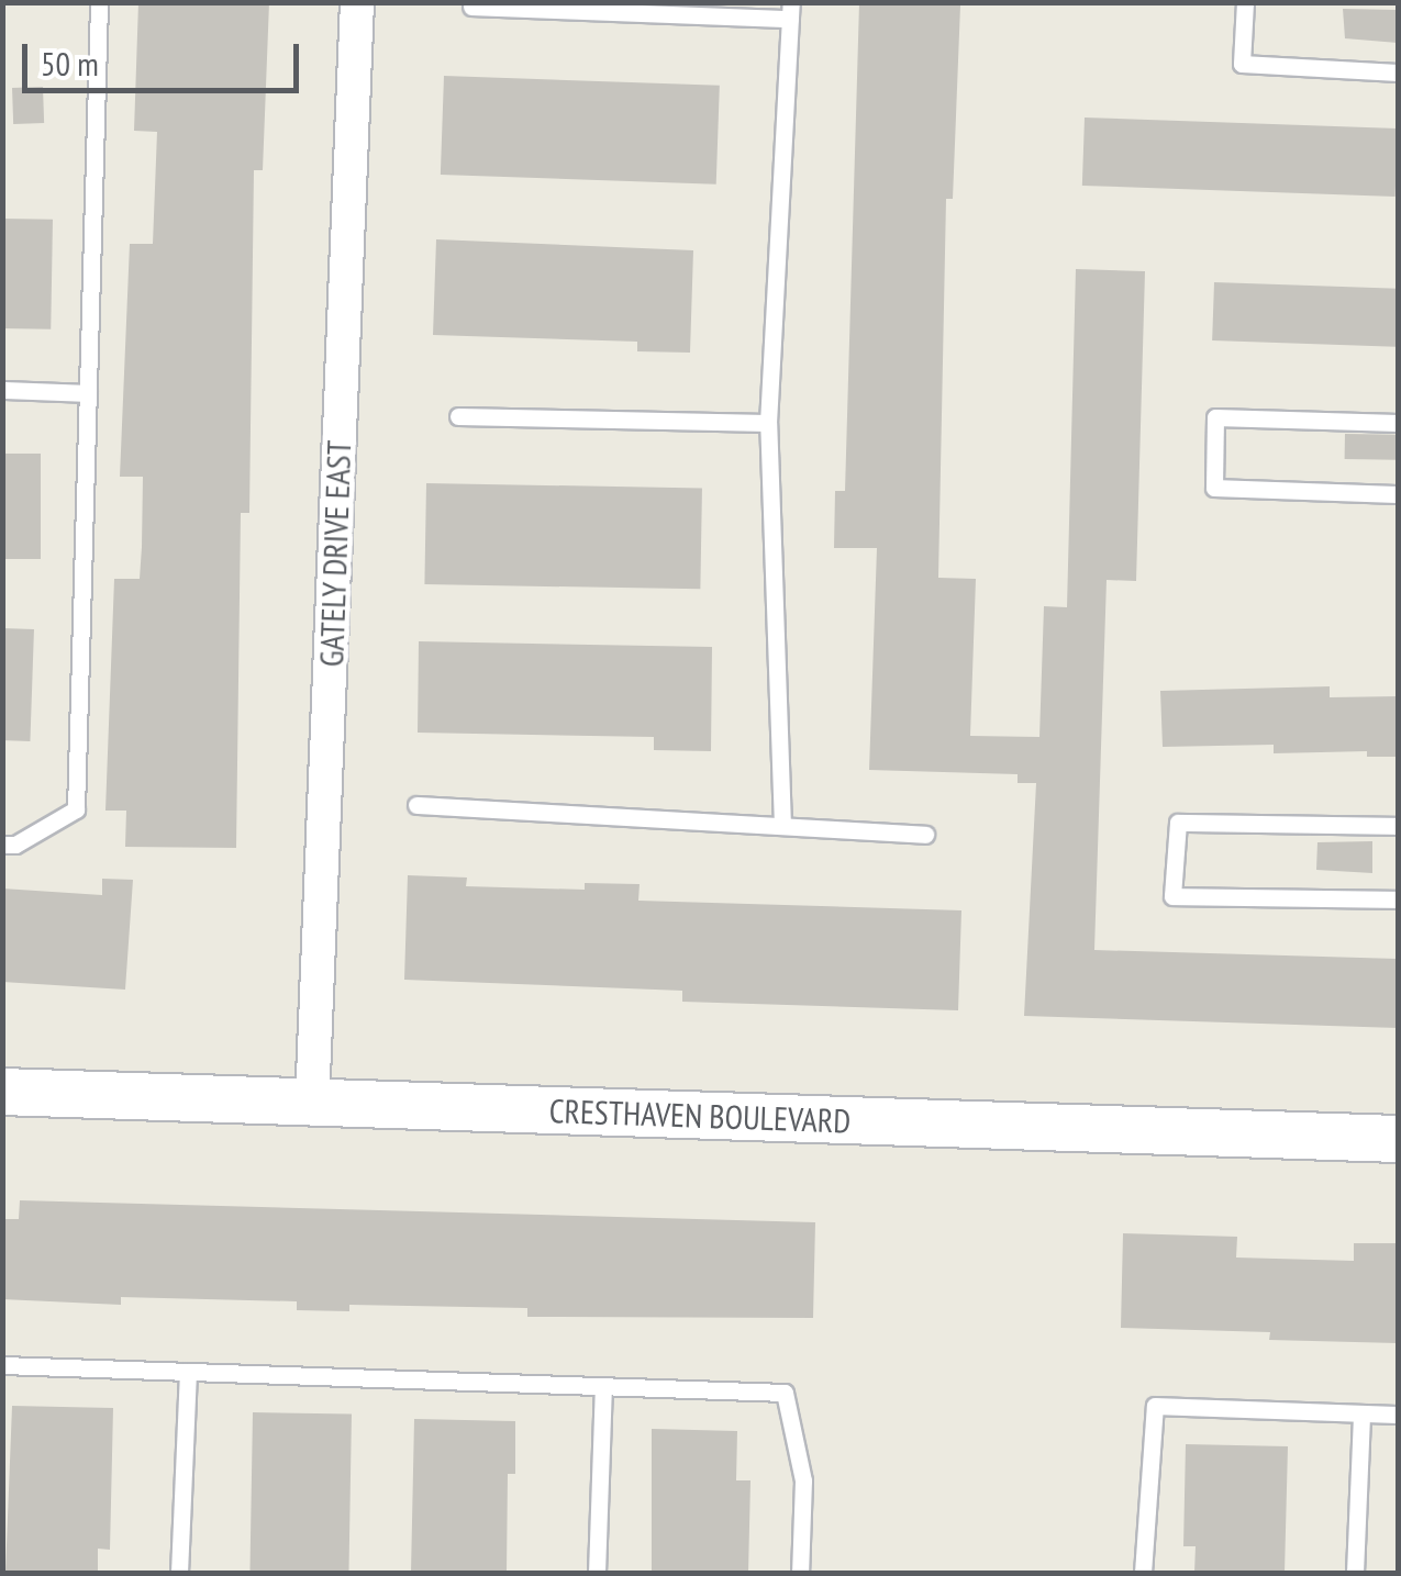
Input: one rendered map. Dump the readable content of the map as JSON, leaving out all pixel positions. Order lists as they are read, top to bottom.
{
  "streets": {
    "street": ["GATELY DRIVE EAST", "CRESTHAVEN BOULEVARD"]
  },
  "crossings": [
    ["GATELY DRIVE EAST", "CRESTHAVEN BOULEVARD"]
  ],
  "scale_bar": "50 m"
}
